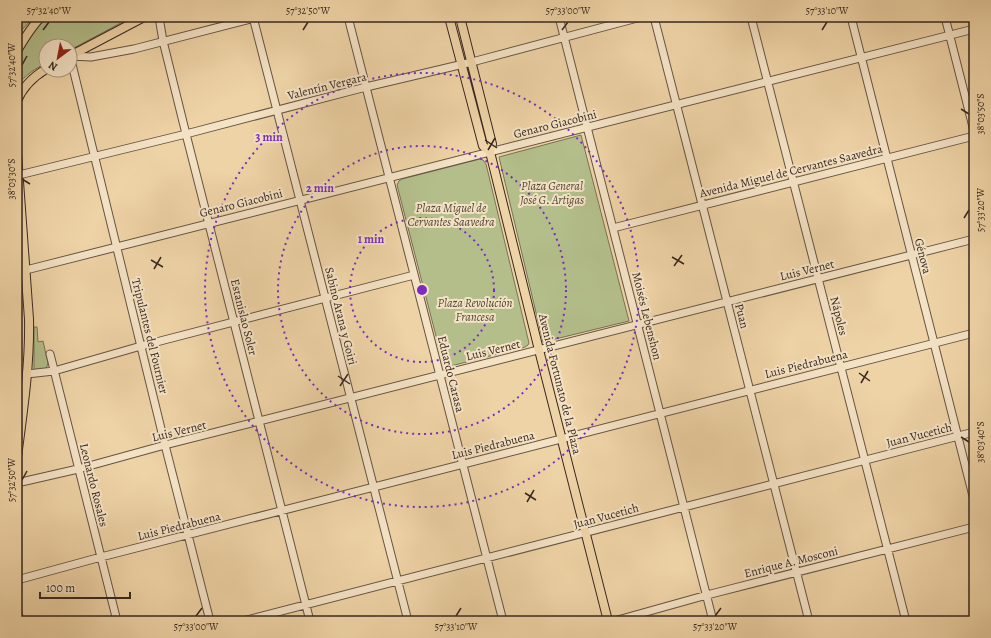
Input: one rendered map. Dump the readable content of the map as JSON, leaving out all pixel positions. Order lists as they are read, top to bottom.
{
  "streets": {
    "main road": ["Avenida Fortunato de la Plaza"],
    "street": [
      "Valentín Vergara",
      "Genaro Giacobini",
      "Avenida Miguel de Cervantes Saavedra",
      "Génova",
      "Luis Vernet",
      "Sabino Arana y Goiri",
      "Moisés Lebenshon",
      "Puan",
      "Nápoles",
      "Estanislao Soler",
      "Tripulantes del Fournier",
      "Luis Piedrabuena",
      "Eduardo Carasa",
      "Juan Vucetich",
      "Leonardo Rosales",
      "Enrique A. Mosconi"
    ]
  },
  "crossings": [
    ["Valentín Vergara", "Sabino Arana y Goiri"],
    ["Valentín Vergara", "Moisés Lebenshon"],
    ["Valentín Vergara", "Estanislao Soler"],
    ["Valentín Vergara", "Tripulantes del Fournier"],
    ["Valentín Vergara", "Eduardo Carasa"],
    ["Valentín Vergara", "Avenida Fortunato de la Plaza"],
    ["Genaro Giacobini", "Génova"],
    ["Genaro Giacobini", "Sabino Arana y Goiri"],
    ["Genaro Giacobini", "Moisés Lebenshon"],
    ["Genaro Giacobini", "Puan"],
    ["Genaro Giacobini", "Nápoles"],
    ["Genaro Giacobini", "Estanislao Soler"],
    ["Genaro Giacobini", "Tripulantes del Fournier"],
    ["Genaro Giacobini", "Eduardo Carasa"],
    ["Genaro Giacobini", "Avenida Fortunato de la Plaza"],
    ["Avenida Miguel de Cervantes Saavedra", "Génova"],
    ["Avenida Miguel de Cervantes Saavedra", "Moisés Lebenshon"],
    ["Avenida Miguel de Cervantes Saavedra", "Puan"],
    ["Avenida Miguel de Cervantes Saavedra", "Nápoles"],
    ["Génova", "Luis Vernet"],
    ["Génova", "Luis Piedrabuena"],
    ["Génova", "Juan Vucetich"],
    ["Luis Vernet", "Sabino Arana y Goiri"],
    ["Luis Vernet", "Moisés Lebenshon"],
    ["Luis Vernet", "Puan"],
    ["Luis Vernet", "Nápoles"],
    ["Luis Vernet", "Estanislao Soler"],
    ["Luis Vernet", "Tripulantes del Fournier"],
    ["Luis Vernet", "Eduardo Carasa"],
    ["Luis Vernet", "Avenida Fortunato de la Plaza"],
    ["Luis Vernet", "Leonardo Rosales"],
    ["Sabino Arana y Goiri", "Luis Piedrabuena"],
    ["Sabino Arana y Goiri", "Juan Vucetich"],
    ["Moisés Lebenshon", "Luis Piedrabuena"],
    ["Moisés Lebenshon", "Juan Vucetich"],
    ["Moisés Lebenshon", "Enrique A. Mosconi"],
    ["Puan", "Luis Piedrabuena"],
    ["Puan", "Juan Vucetich"],
    ["Puan", "Enrique A. Mosconi"],
    ["Nápoles", "Luis Piedrabuena"],
    ["Nápoles", "Juan Vucetich"],
    ["Nápoles", "Enrique A. Mosconi"],
    ["Estanislao Soler", "Luis Piedrabuena"],
    ["Estanislao Soler", "Juan Vucetich"],
    ["Tripulantes del Fournier", "Luis Piedrabuena"],
    ["Luis Piedrabuena", "Eduardo Carasa"],
    ["Luis Piedrabuena", "Avenida Fortunato de la Plaza"],
    ["Luis Piedrabuena", "Leonardo Rosales"],
    ["Eduardo Carasa", "Juan Vucetich"],
    ["Avenida Fortunato de la Plaza", "Juan Vucetich"]
  ],
  "parks": ["Plaza General José G. Artigas", "Plaza Miguel de Cervantes Saavedra", "Plaza Revolución Francesa"],
  "scale_bar": "100 m",
  "north": "bottom left",
  "coordinates": [
    "57°32'40\"W",
    "57°32'50\"W",
    "57°33'00\"W",
    "57°33'10\"W",
    "38°03'50\"S",
    "38°03'30\"S",
    "57°33'20\"W",
    "38°03'40\"S"
  ],
  "rings": ["3 min", "2 min", "1 min"]
}
